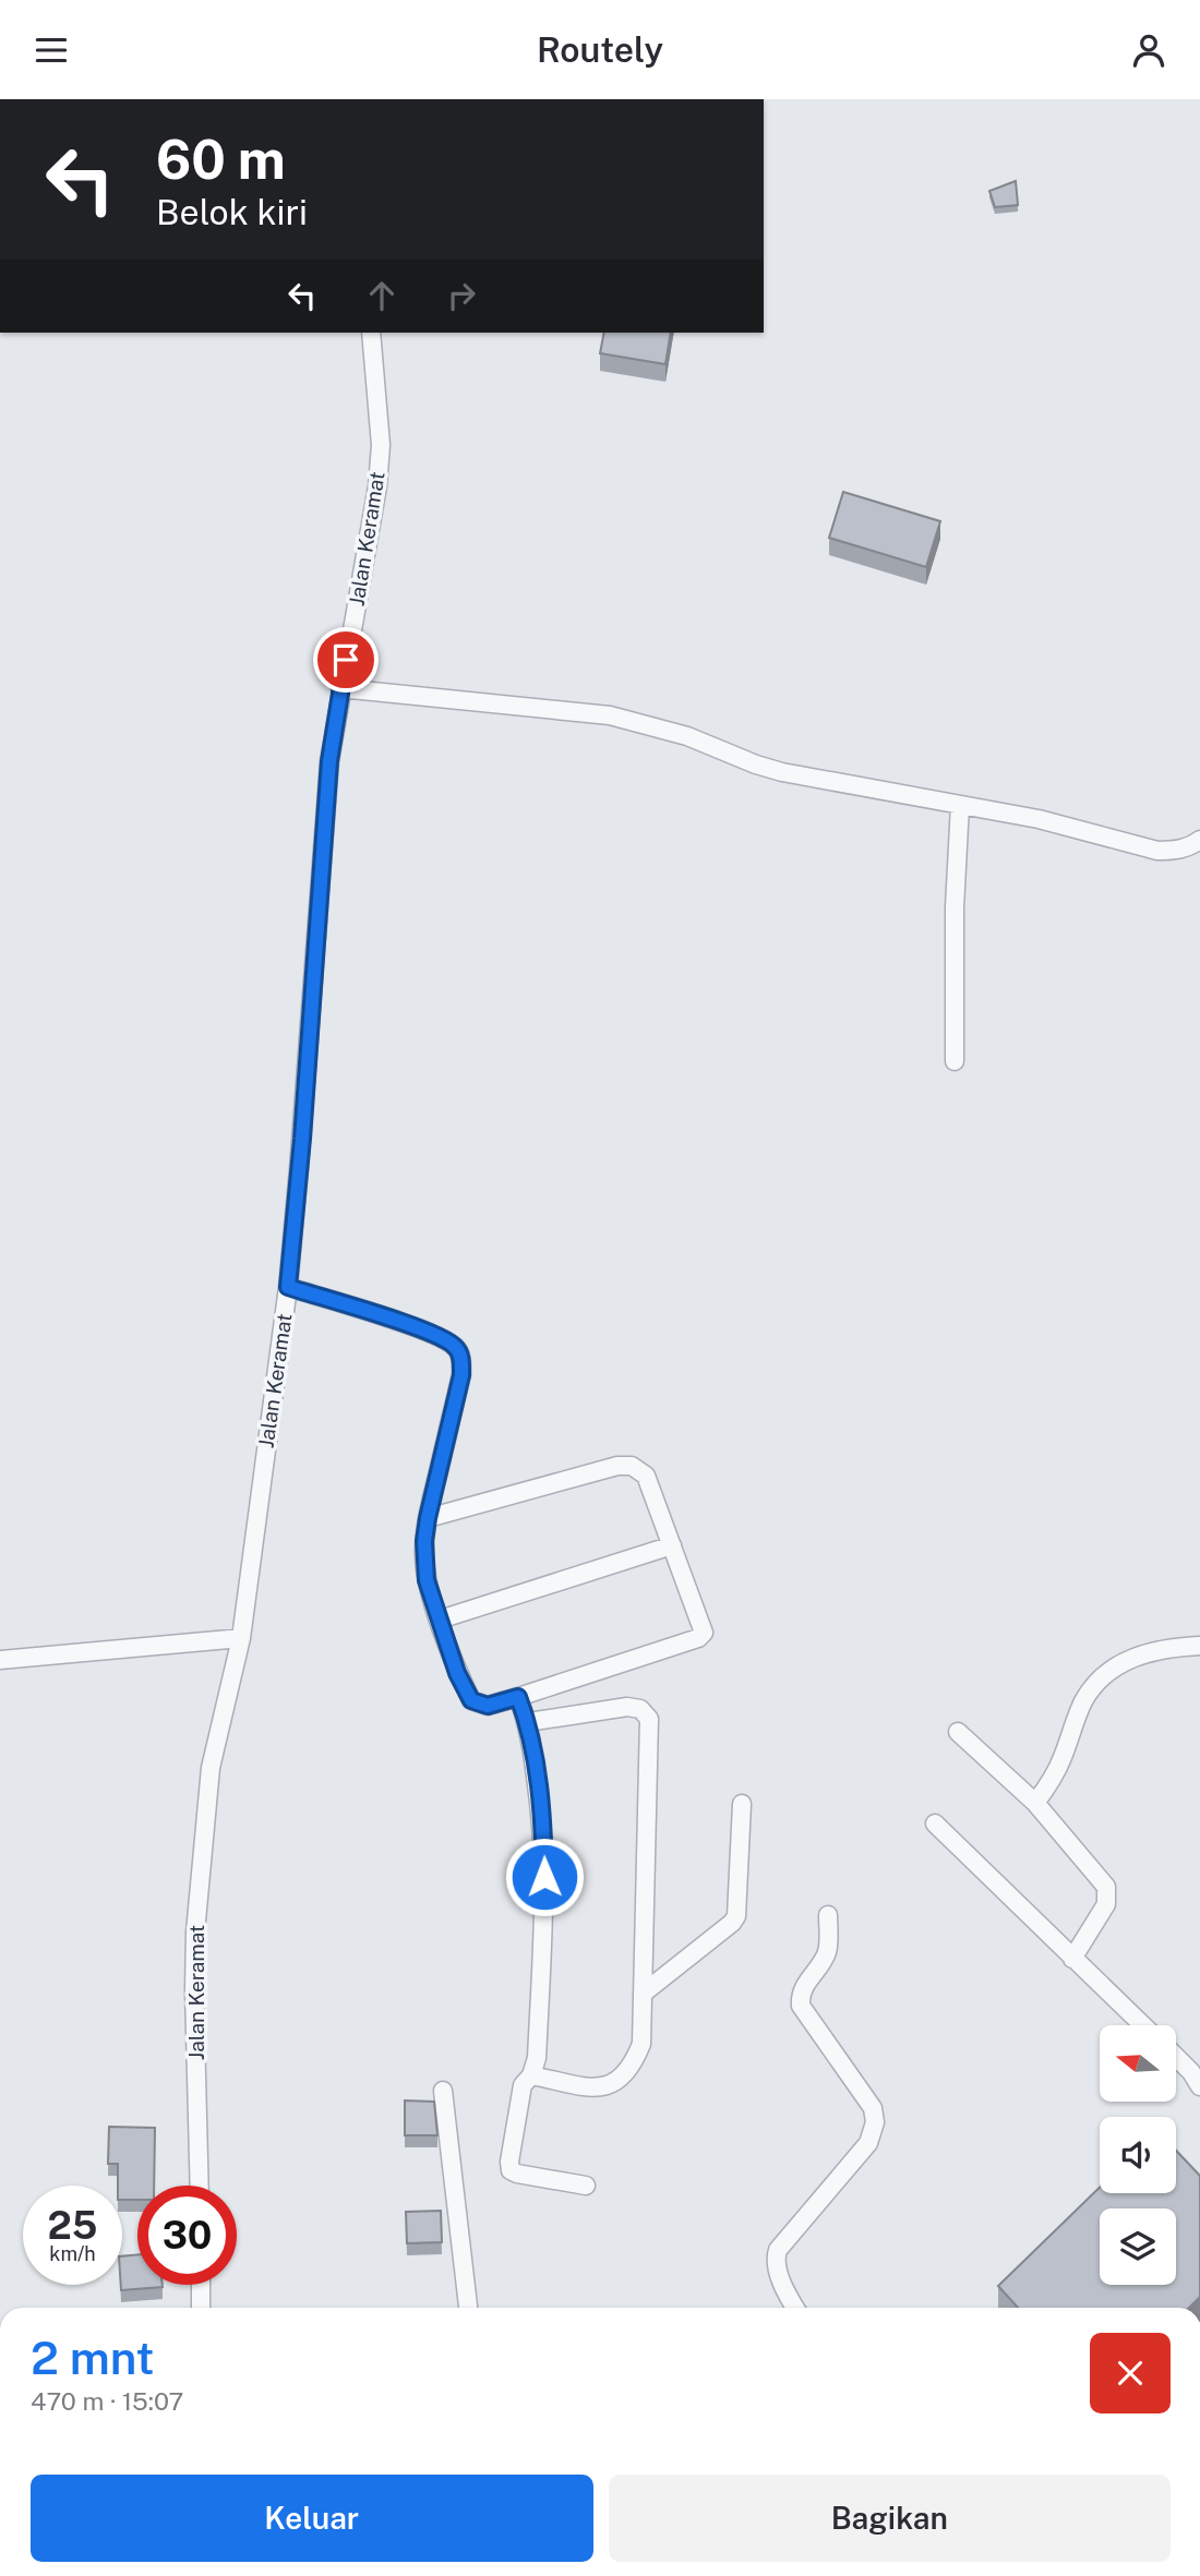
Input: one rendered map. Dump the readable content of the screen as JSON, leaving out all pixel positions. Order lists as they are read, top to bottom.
{
  "streets": {
    "street": ["Jalan Keramat"]
  },
  "north": "left",
  "page": {
    "header": "Routely",
    "turn": ["60 m", "Belok kiri"],
    "speed": "25 km/h",
    "limit": "30",
    "heading": ["2 mnt", "470 m · 15:07"],
    "buttons": ["Keluar", "Bagikan"]
  }
}
